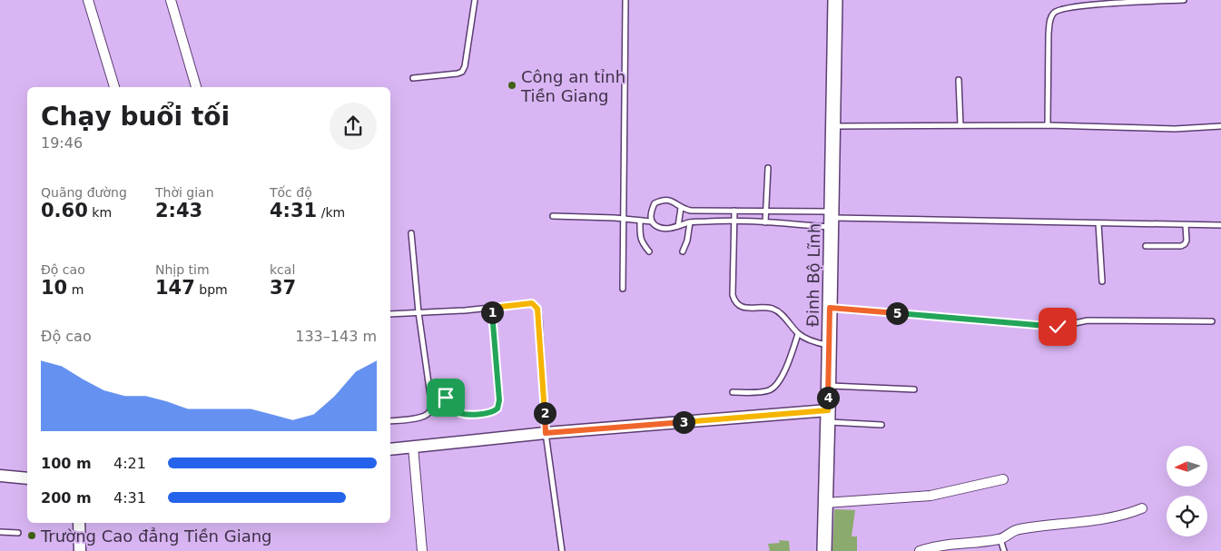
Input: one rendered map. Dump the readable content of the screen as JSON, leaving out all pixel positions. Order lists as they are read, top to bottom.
{
  "streets": {
    "main road": ["Đinh Bộ Lĩnh"]
  },
  "places": ["Công an tỉnh Tiền Giang", "Trường Cao đẳng Tiền Giang"],
  "north": "left",
  "page": {
    "heading": ["Chạy buổi tối", "19:46"],
    "stats": [
      ["Quãng đường", "0.60 km"],
      ["Thời gian", "2:43"],
      ["Tốc độ", "4:31 /km"],
      ["Độ cao", "10 m"],
      ["Nhịp tim", "147 bpm"],
      ["kcal", "37"]
    ],
    "pins": [
      "1",
      "5",
      "4",
      "2",
      "3"
    ],
    "chart": ["Độ cao", "133–143 m"],
    "list": [
      {
        "name": "100 m",
        "note": "4:21"
      },
      {
        "name": "200 m",
        "note": "4:31"
      }
    ]
  }
}
